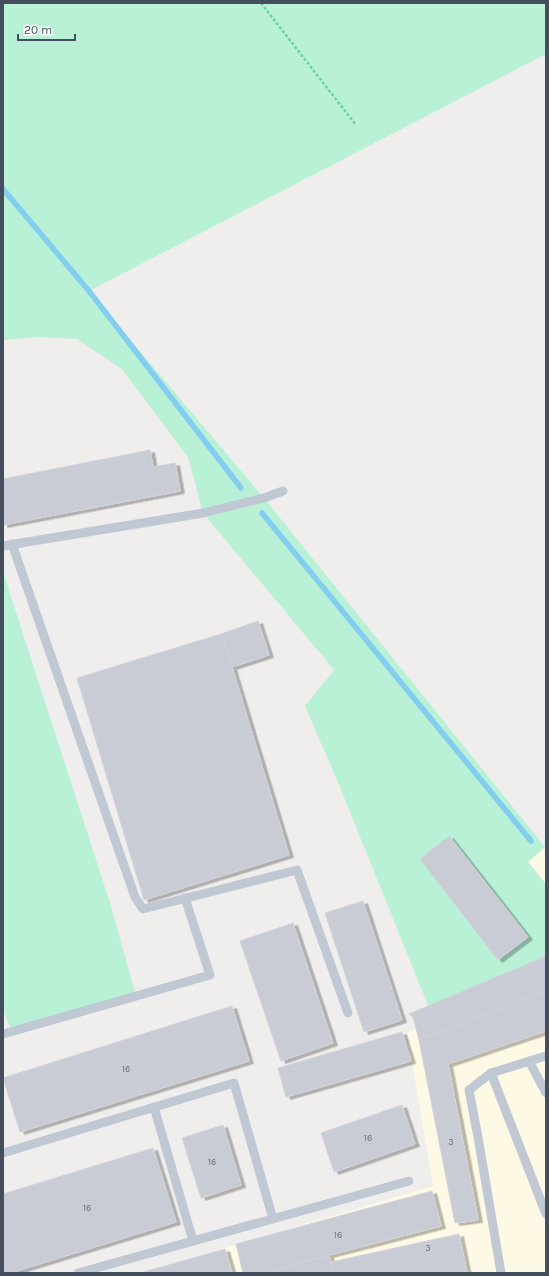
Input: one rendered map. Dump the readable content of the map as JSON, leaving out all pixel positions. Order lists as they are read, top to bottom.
{
  "house_numbers": [
    "16",
    "16",
    "3",
    "16",
    "16",
    "16",
    "3"
  ],
  "scale_bar": "20 m"
}
